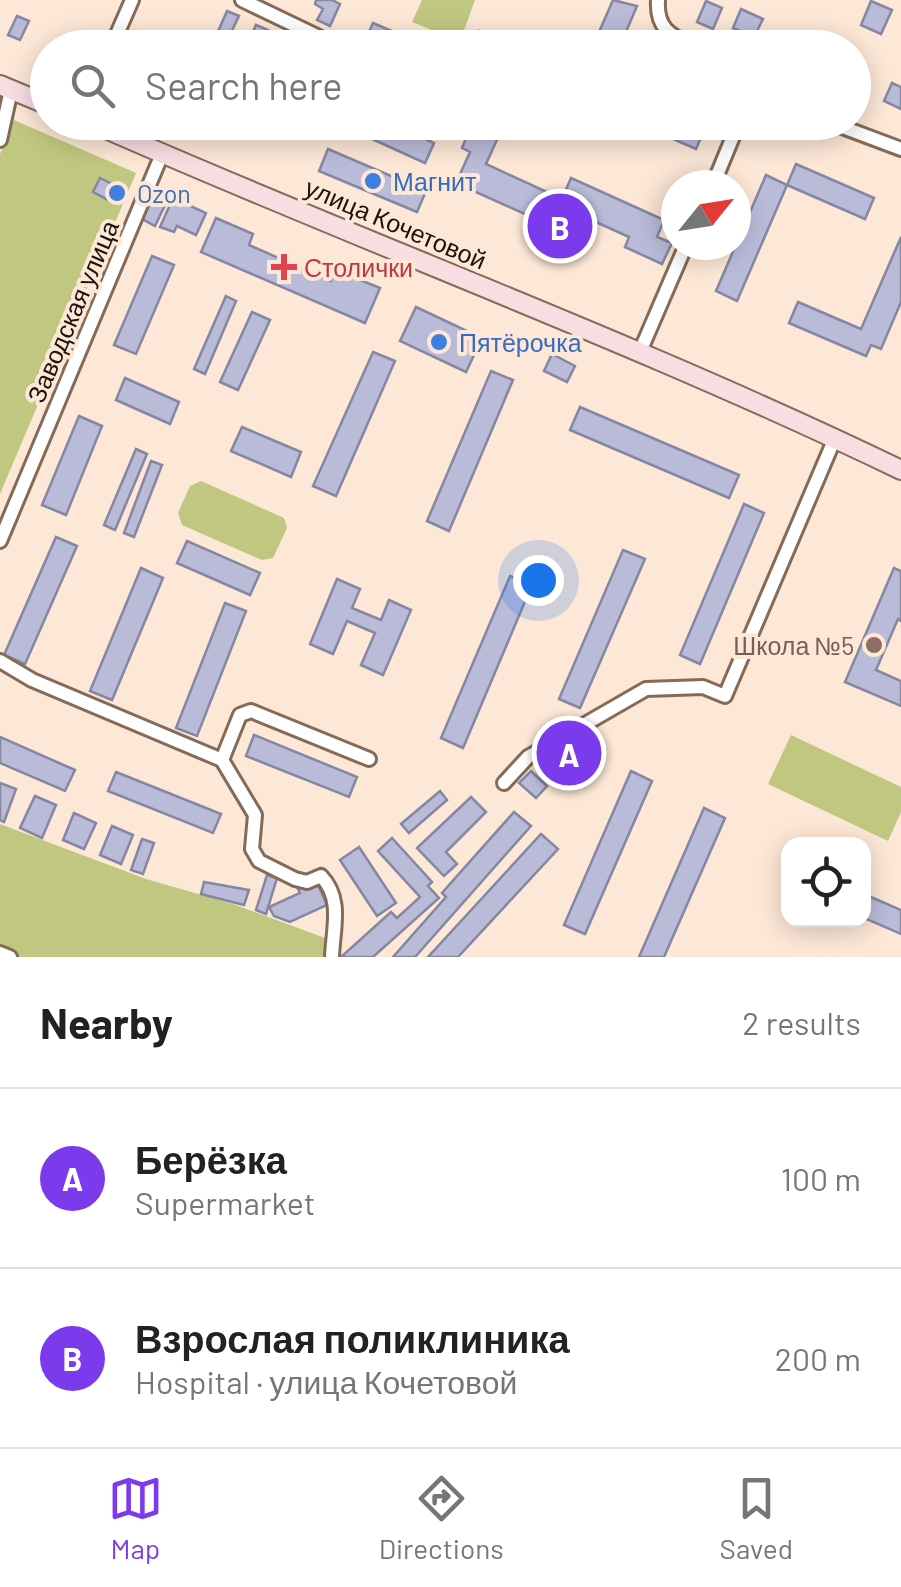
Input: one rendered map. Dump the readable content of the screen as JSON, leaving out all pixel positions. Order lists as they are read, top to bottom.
{
  "streets": {
    "main road": ["улица Кочетовой"],
    "street": ["Заводская улица"]
  },
  "crossings": [
    ["улица Кочетовой", "Заводская улица"]
  ],
  "places": {
    "other": [
      "Магнит",
      "Ozon",
      "Пятёрочка",
      "Школа №5"
    ],
    "health": ["Столички"]
  },
  "north": "top right",
  "page": {
    "search": "Search here",
    "pins": ["B", "A"],
    "heading": ["Nearby", "2 results"],
    "list": [
      {
        "mark": "A",
        "name": "Берёзка",
        "note": "Supermarket",
        "value": "100 m"
      },
      {
        "mark": "B",
        "name": "Взрослая поликлиника",
        "note": "Hospital · улица Кочетовой",
        "value": "200 m"
      }
    ],
    "nav": ["Map", "Directions", "Saved"]
  }
}
